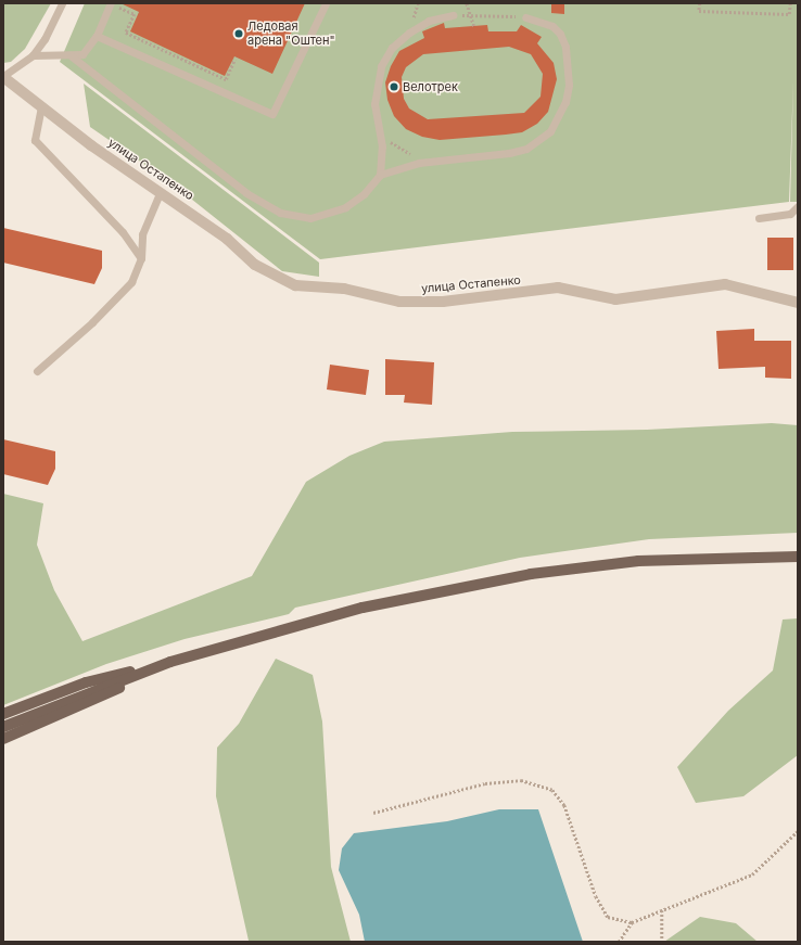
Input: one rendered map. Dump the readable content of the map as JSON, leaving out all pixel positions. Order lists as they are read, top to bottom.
{
  "streets": {
    "street": ["улица Остапенко"]
  },
  "places": ["Ледовая арена \"Оштен\"", "Велотрек"]
}
